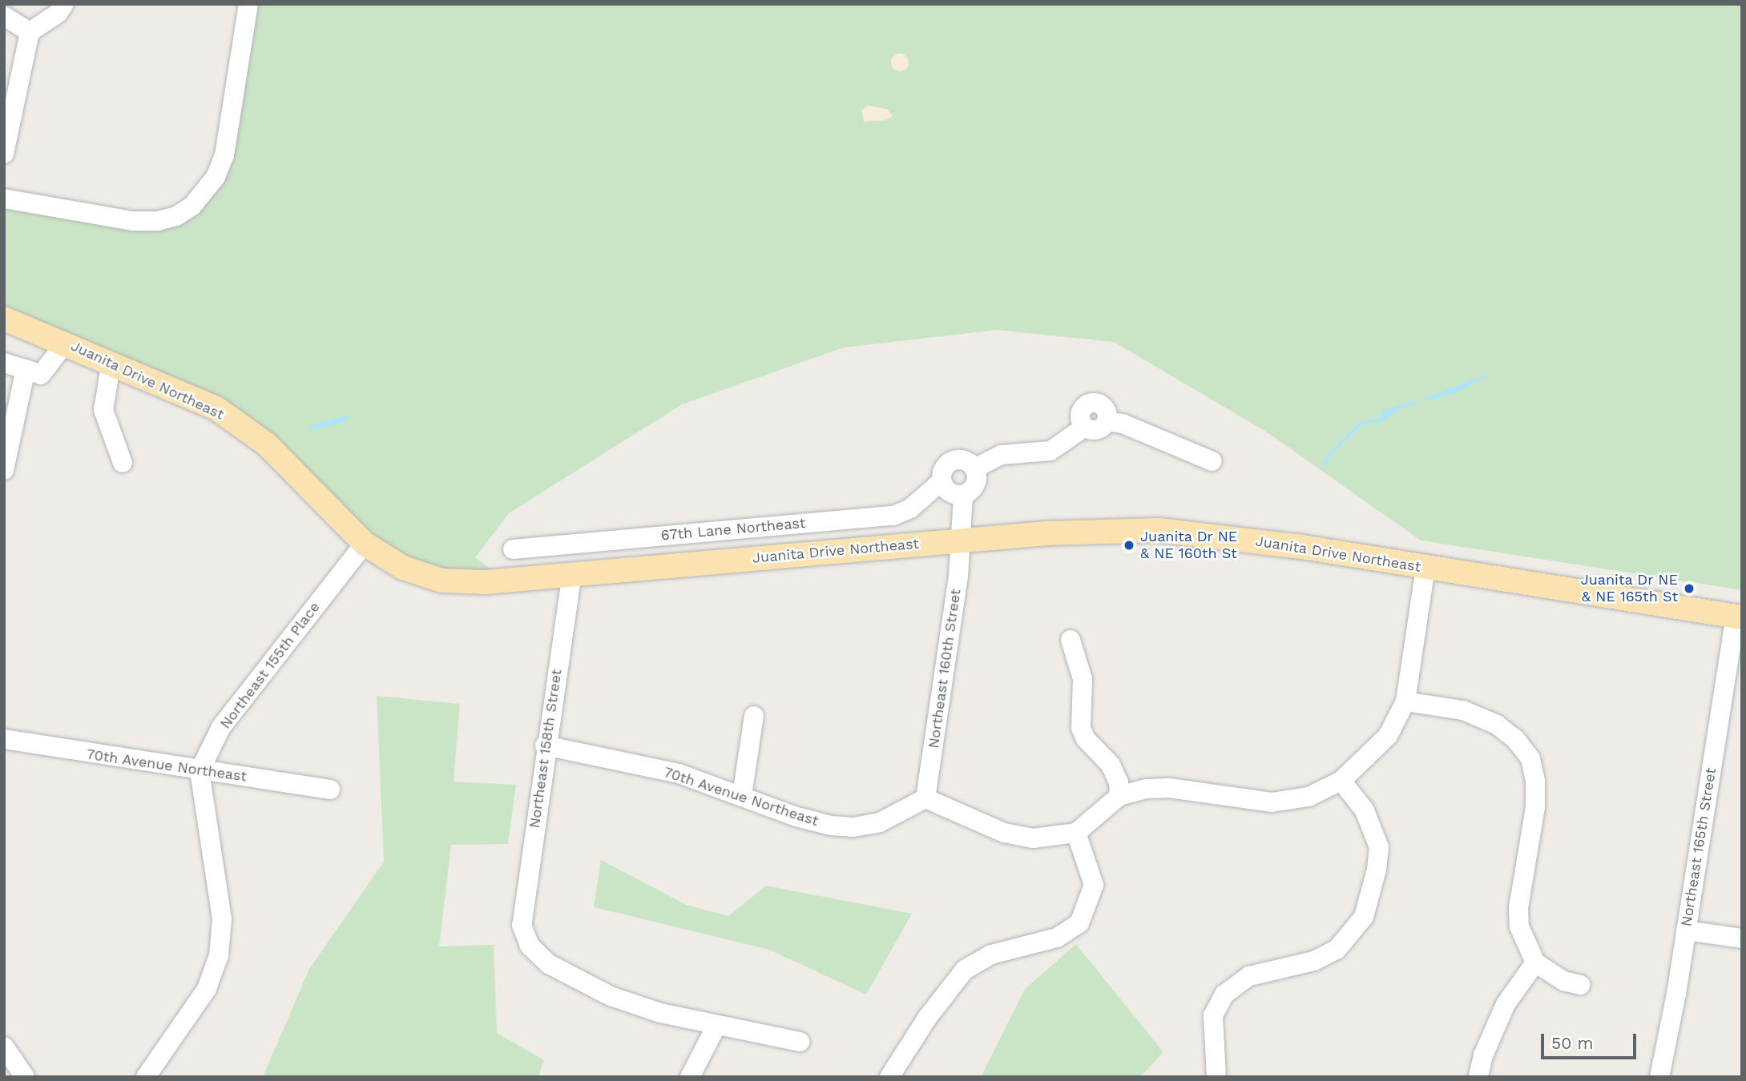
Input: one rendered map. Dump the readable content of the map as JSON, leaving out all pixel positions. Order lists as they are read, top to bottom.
{
  "streets": {
    "main road": ["Juanita Drive Northeast"],
    "street": [
      "67th Lane Northeast",
      "Northeast 155th Place",
      "Northeast 160th Street",
      "Northeast 158th Street",
      "70th Avenue Northeast",
      "Northeast 165th Street"
    ]
  },
  "crossings": [
    ["Juanita Drive Northeast", "Northeast 155th Place"],
    ["Juanita Drive Northeast", "Northeast 160th Street"],
    ["Juanita Drive Northeast", "Northeast 158th Street"],
    ["Juanita Drive Northeast", "Northeast 165th Street"],
    ["67th Lane Northeast", "Northeast 160th Street"],
    ["Northeast 155th Place", "70th Avenue Northeast"],
    ["Northeast 160th Street", "70th Avenue Northeast"],
    ["Northeast 158th Street", "70th Avenue Northeast"]
  ],
  "places": ["Juanita Dr NE & NE 160th St", "Juanita Dr NE & NE 165th St"],
  "scale_bar": "50 m"
}
